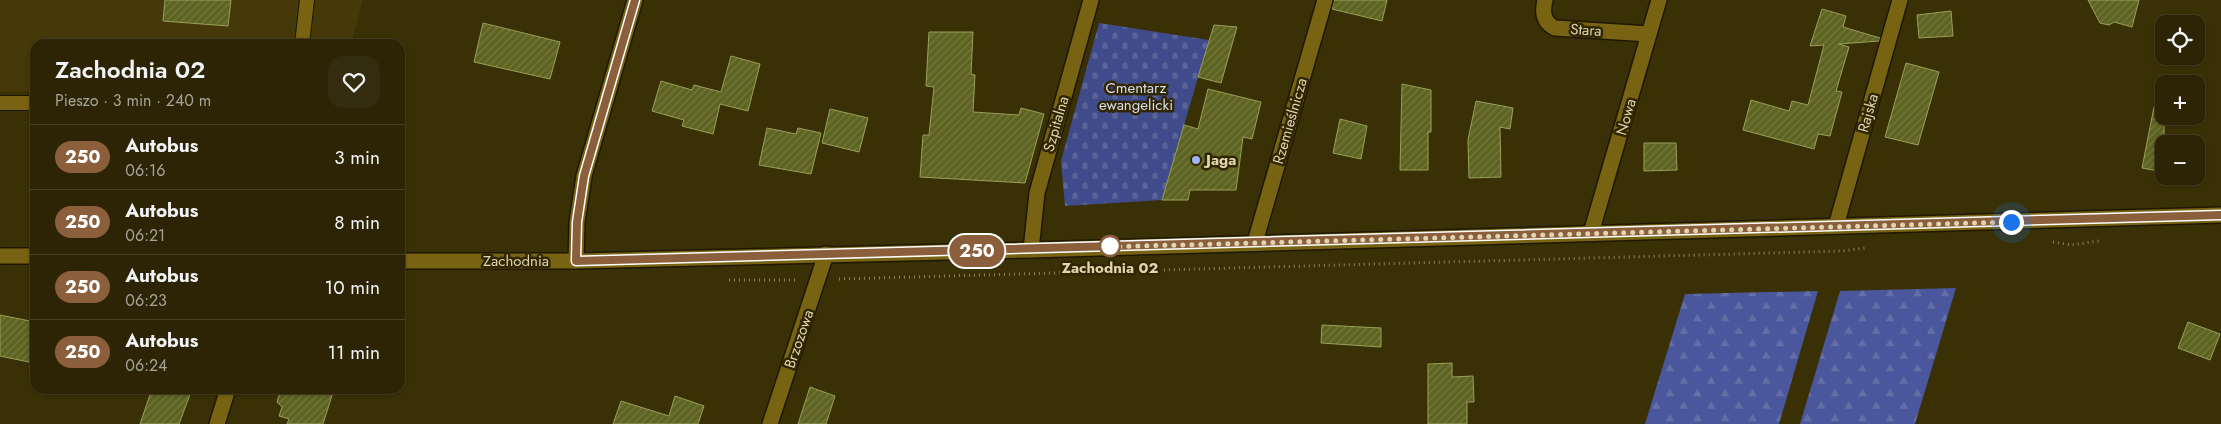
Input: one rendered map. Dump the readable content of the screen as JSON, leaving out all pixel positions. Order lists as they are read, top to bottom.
{
  "streets": {
    "street": [
      "Stara",
      "Rajska",
      "Nowa",
      "Rzemieślnicza",
      "Szpitalna",
      "Zachodnia",
      "Brzozowa"
    ]
  },
  "crossings": [
    ["Stara", "Nowa"],
    ["Rajska", "Zachodnia"],
    ["Nowa", "Zachodnia"],
    ["Rzemieślnicza", "Zachodnia"],
    ["Szpitalna", "Zachodnia"],
    ["Zachodnia", "Brzozowa"]
  ],
  "parks": ["Cmentarz ewangelicki"],
  "places": ["Jaga", "Zachodnia 02"],
  "lines": ["bus line 250"],
  "page": {
    "on_map": "250",
    "map_buttons": ["+", "−"],
    "heading": ["Zachodnia 02", "Pieszo · 3 min · 240 m"],
    "list": [
      {
        "mark": "250",
        "name": "Autobus",
        "note": "06:16",
        "value": "3 min"
      },
      {
        "mark": "250",
        "name": "Autobus",
        "note": "06:21",
        "value": "8 min"
      },
      {
        "mark": "250",
        "name": "Autobus",
        "note": "06:23",
        "value": "10 min"
      },
      {
        "mark": "250",
        "name": "Autobus",
        "note": "06:24",
        "value": "11 min"
      }
    ]
  }
}
